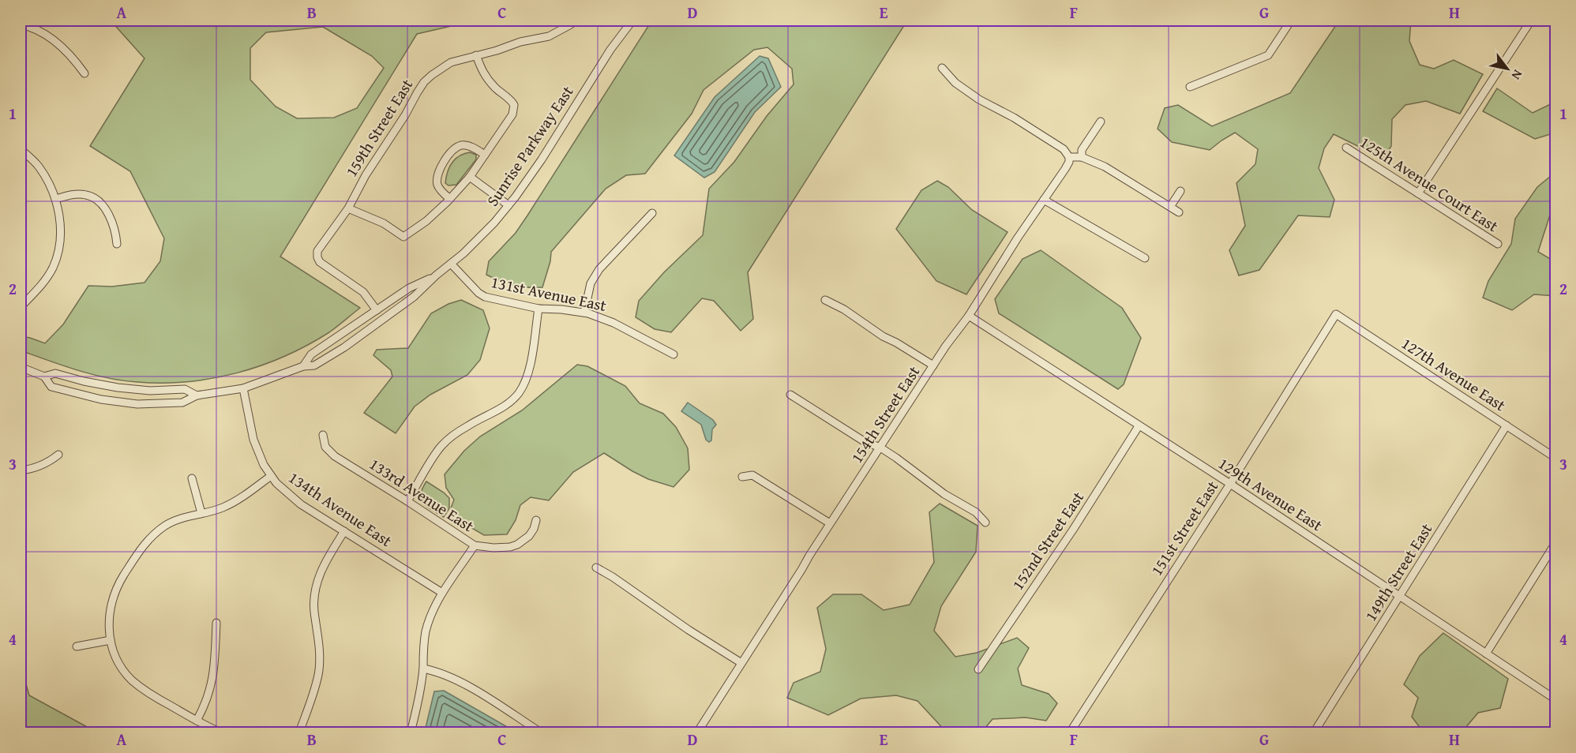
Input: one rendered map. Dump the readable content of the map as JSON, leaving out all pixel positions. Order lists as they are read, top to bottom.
{
  "streets": {
    "street": [
      "159th Street East",
      "Sunrise Parkway East",
      "125th Avenue Court East",
      "131st Avenue East",
      "127th Avenue East",
      "154th Street East",
      "129th Avenue East",
      "133rd Avenue East",
      "134th Avenue East",
      "151st Street East",
      "152nd Street East",
      "149th Street East"
    ]
  },
  "crossings": [
    ["159th Street East", "Sunrise Parkway East"],
    ["Sunrise Parkway East", "131st Avenue East"],
    ["Sunrise Parkway East", "134th Avenue East"],
    ["127th Avenue East", "151st Street East"],
    ["127th Avenue East", "149th Street East"],
    ["154th Street East", "129th Avenue East"],
    ["129th Avenue East", "151st Street East"],
    ["129th Avenue East", "152nd Street East"],
    ["129th Avenue East", "149th Street East"]
  ],
  "north": "bottom right",
  "grid": {
    "columns": [
      "A",
      "B",
      "C",
      "D",
      "E",
      "F",
      "G",
      "H"
    ],
    "rows": [
      "1",
      "2",
      "3",
      "4"
    ]
  }
}
